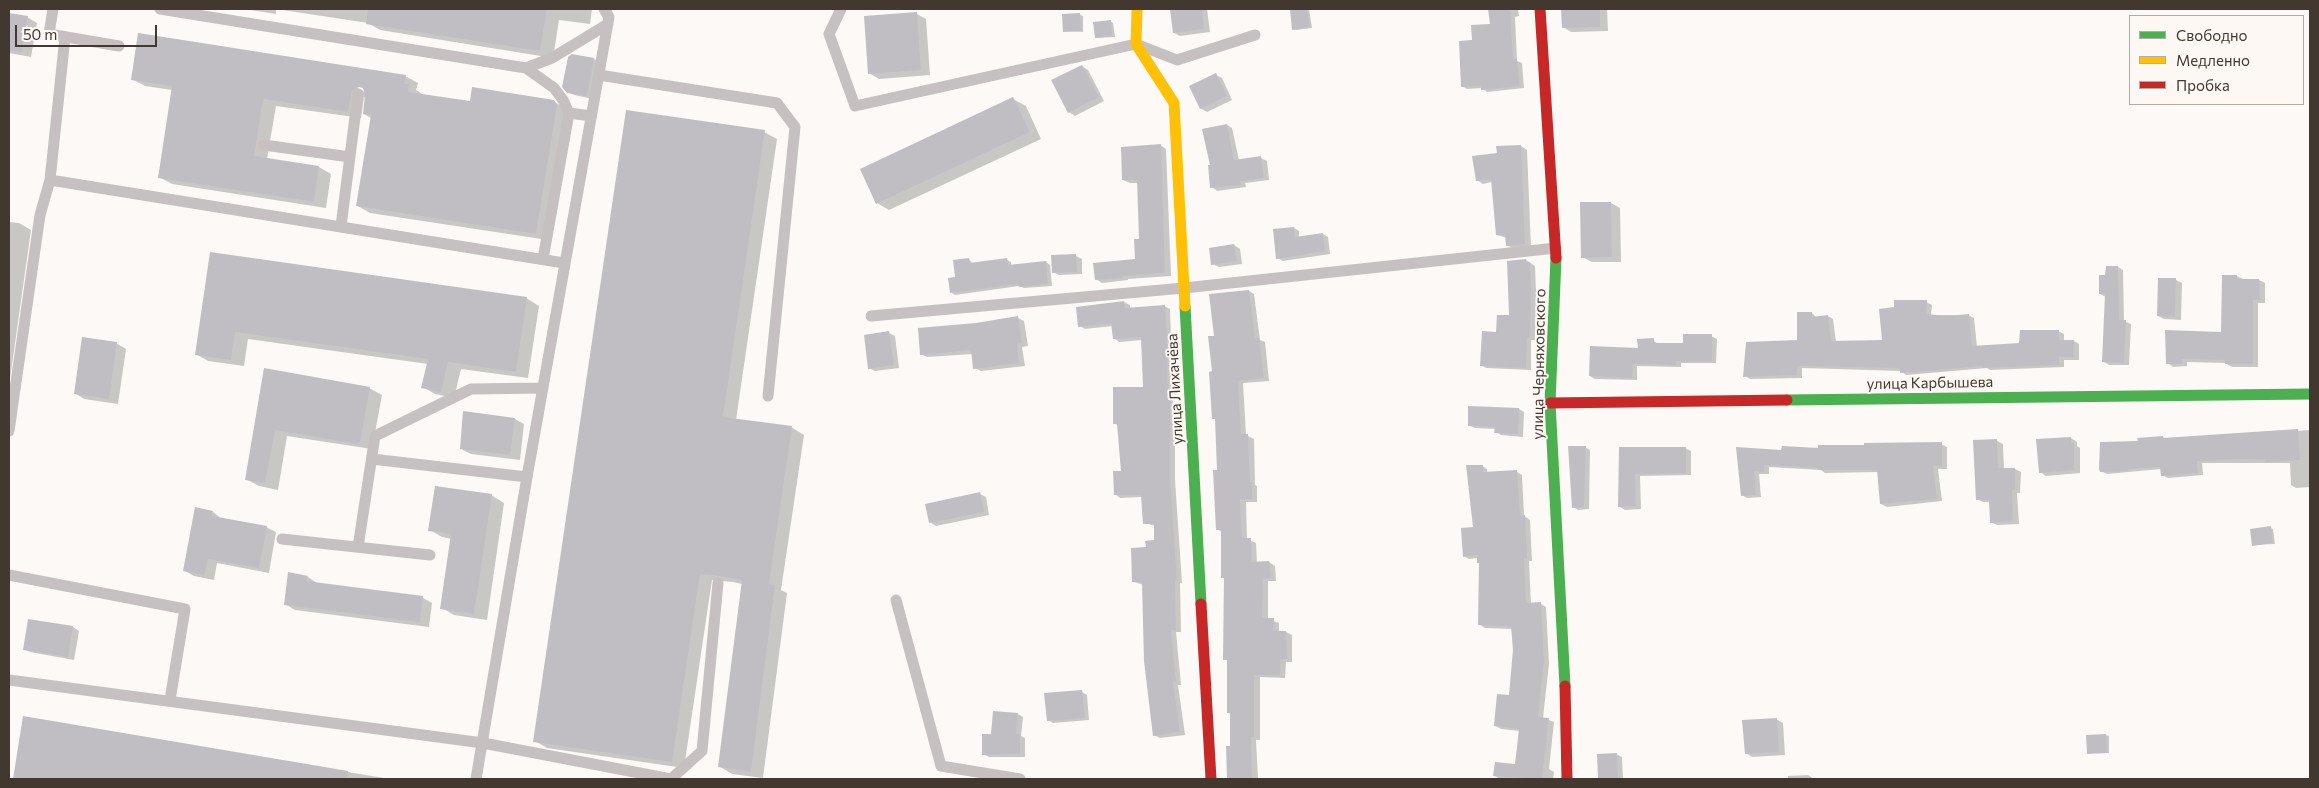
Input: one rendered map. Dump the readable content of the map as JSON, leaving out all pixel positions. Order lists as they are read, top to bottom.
{
  "streets": {
    "street": ["улица Черняховского", "улица Карбышева", "улица Лихачёва"]
  },
  "crossings": [
    ["улица Черняховского", "улица Карбышева"]
  ],
  "legend": ["Свободно", "Медленно", "Пробка"],
  "scale_bar": "50 m"
}
